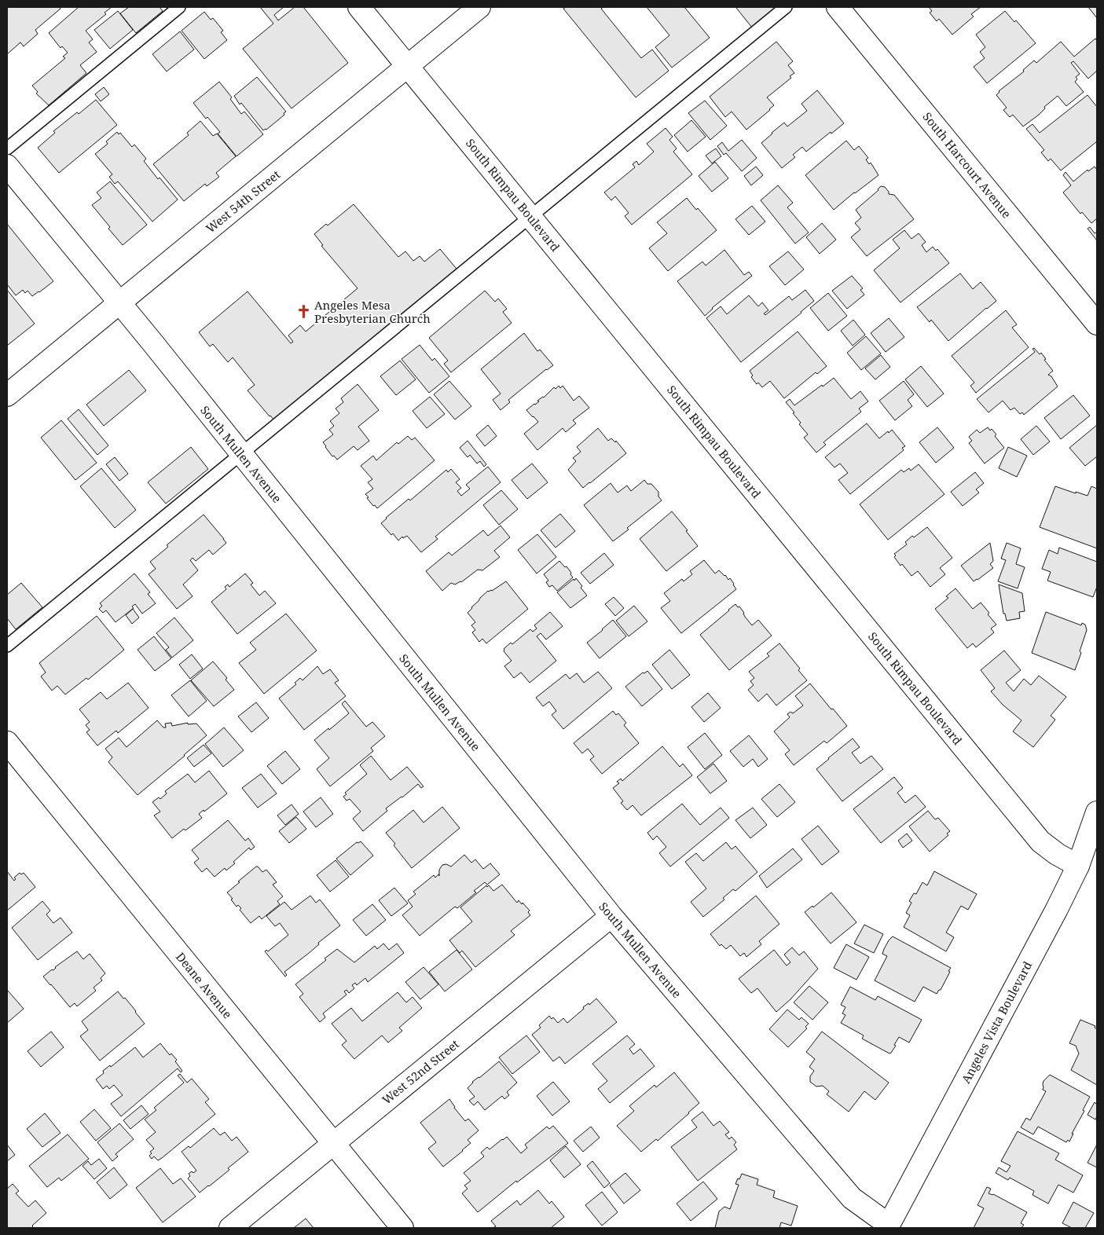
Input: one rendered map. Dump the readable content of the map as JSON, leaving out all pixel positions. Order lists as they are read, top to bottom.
{
  "streets": {
    "street": [
      "South Harcourt Avenue",
      "South Rimpau Boulevard",
      "West 54th Street",
      "South Mullen Avenue",
      "Deane Avenue",
      "Angeles Vista Boulevard",
      "West 52nd Street"
    ]
  },
  "crossings": [
    ["South Rimpau Boulevard", "West 54th Street"],
    ["South Rimpau Boulevard", "Angeles Vista Boulevard"],
    ["West 54th Street", "South Mullen Avenue"],
    ["South Mullen Avenue", "Angeles Vista Boulevard"],
    ["South Mullen Avenue", "West 52nd Street"],
    ["Deane Avenue", "West 52nd Street"]
  ],
  "places": {
    "church": ["Angeles Mesa Presbyterian Church"]
  }
}
